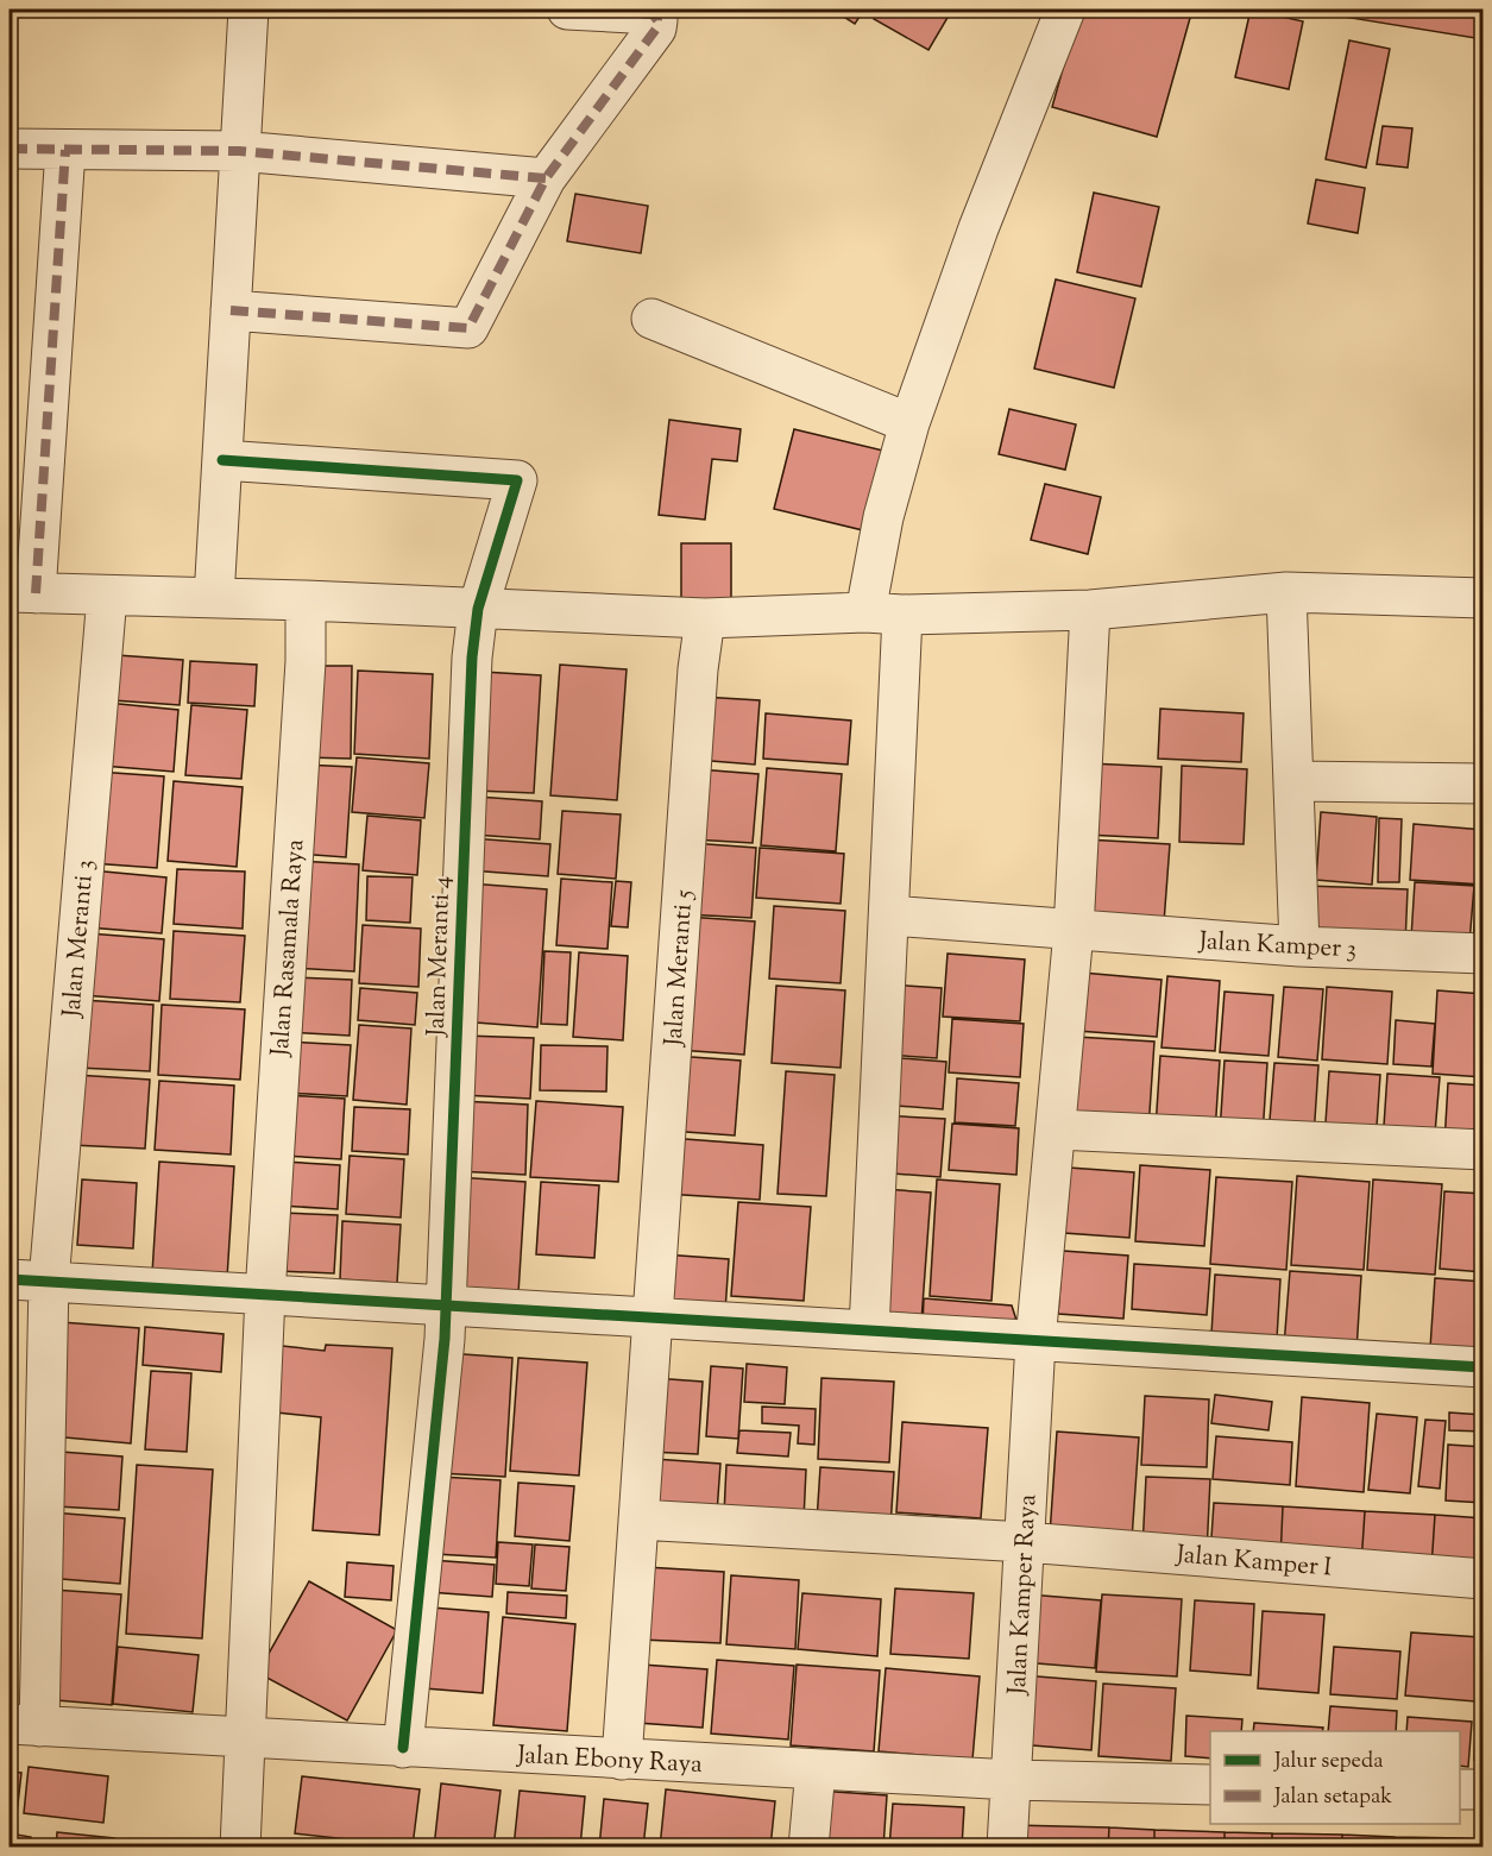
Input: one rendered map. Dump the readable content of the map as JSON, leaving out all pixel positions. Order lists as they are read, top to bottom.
{
  "streets": {
    "street": [
      "Jalan Meranti 3",
      "Jalan Kamper 3",
      "Jalan Rasamala Raya",
      "Jalan Meranti 4",
      "Jalan Meranti 5",
      "Jalan Kamper I",
      "Jalan Kamper Raya",
      "Jalan Ebony Raya"
    ]
  },
  "crossings": [
    ["Jalan Meranti 3", "Jalan Ebony Raya"],
    ["Jalan Kamper 3", "Jalan Kamper Raya"],
    ["Jalan Rasamala Raya", "Jalan Ebony Raya"],
    ["Jalan Meranti 4", "Jalan Ebony Raya"],
    ["Jalan Meranti 5", "Jalan Kamper I"],
    ["Jalan Meranti 5", "Jalan Ebony Raya"],
    ["Jalan Kamper I", "Jalan Kamper Raya"],
    ["Jalan Kamper Raya", "Jalan Ebony Raya"]
  ],
  "legend": ["Jalur sepeda", "Jalan setapak"]
}
